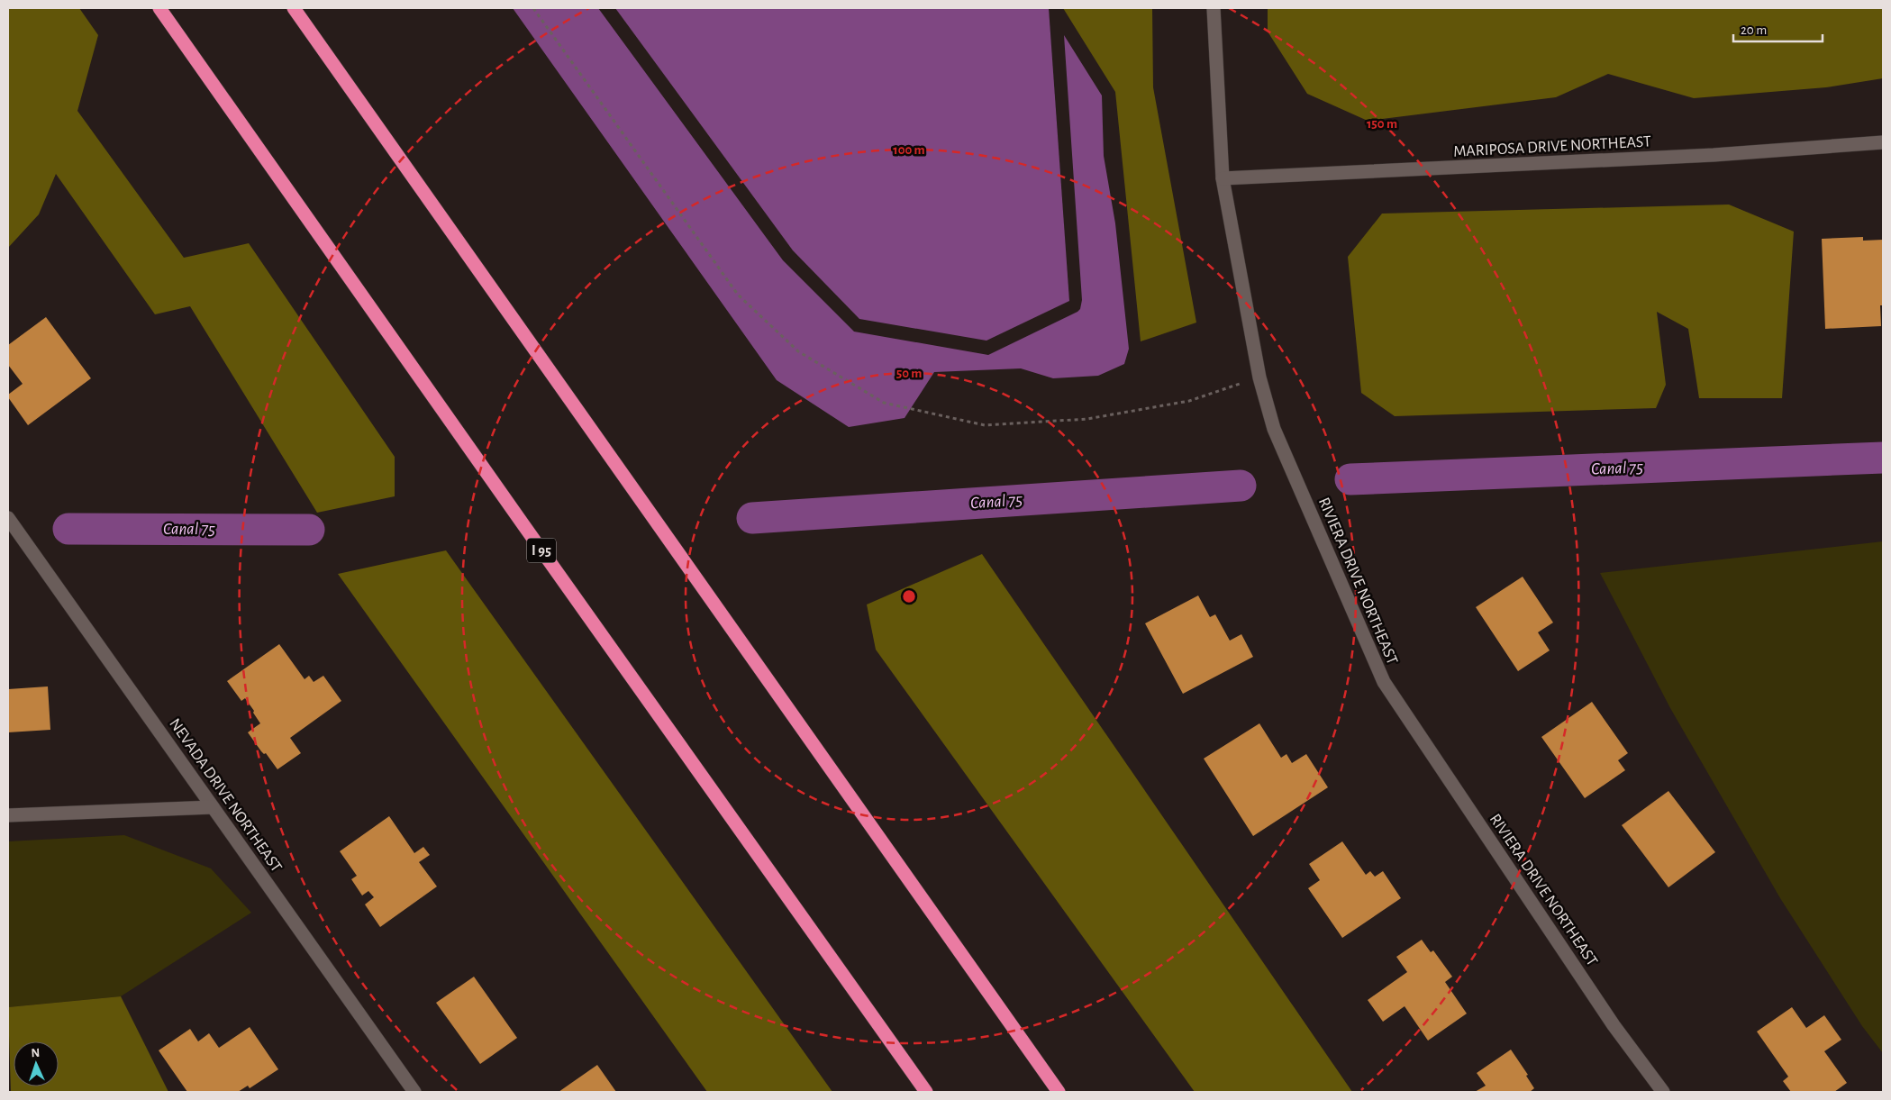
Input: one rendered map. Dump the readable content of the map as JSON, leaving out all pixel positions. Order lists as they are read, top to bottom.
{
  "streets": {
    "highway": ["I 95"],
    "street": ["MARIPOSA DRIVE NORTHEAST", "RIVIERA DRIVE NORTHEAST", "NEVADA DRIVE NORTHEAST"]
  },
  "crossings": [
    ["MARIPOSA DRIVE NORTHEAST", "RIVIERA DRIVE NORTHEAST"]
  ],
  "water": ["Canal 75"],
  "scale_bar": "20 m",
  "north": "top",
  "rings": ["150 m", "100 m", "50 m"]
}
